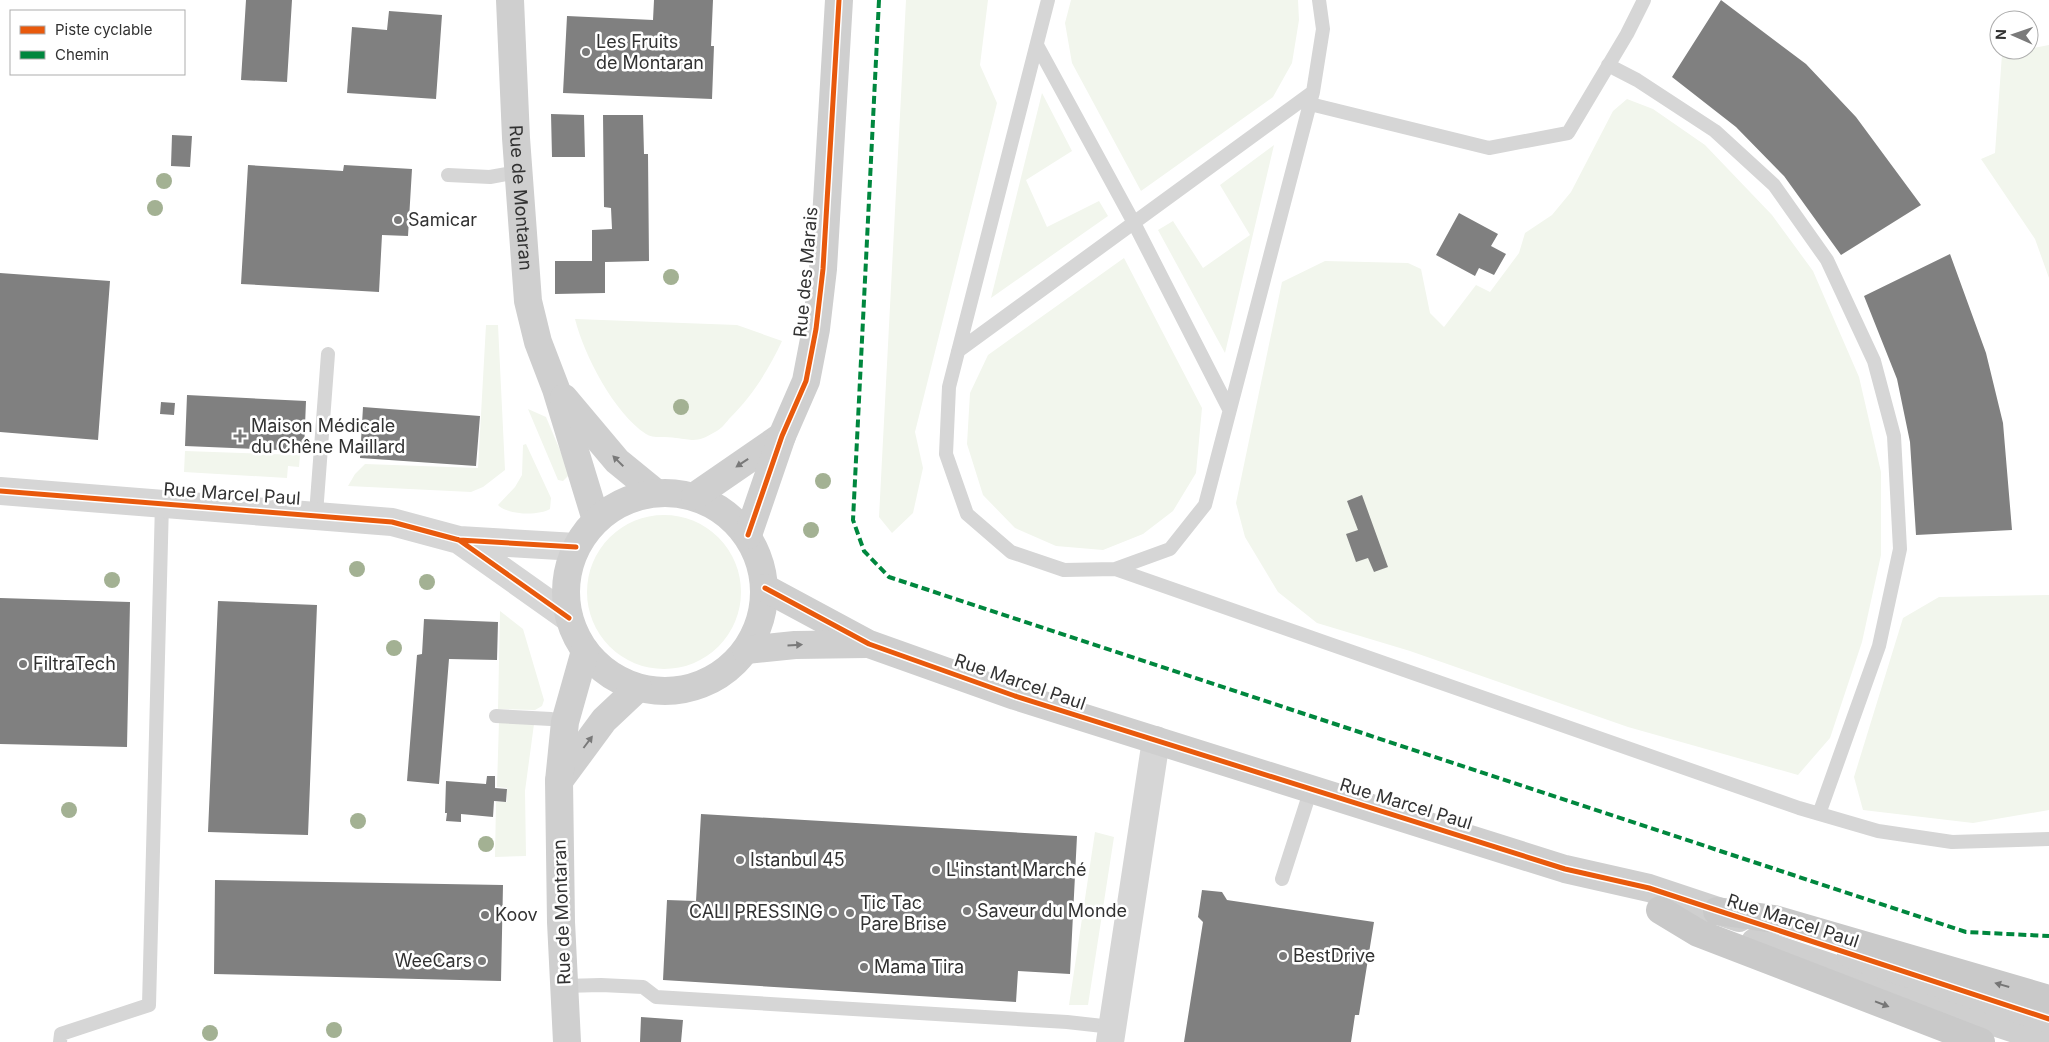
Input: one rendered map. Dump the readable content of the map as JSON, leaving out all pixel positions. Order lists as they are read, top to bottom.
{
  "streets": {
    "street": ["Rue de Montaran", "Rue des Marais", "Rue Marcel Paul"]
  },
  "places": {
    "other": [
      "Les Fruits de Montaran",
      "Samicar",
      "FiltraTech",
      "Istanbul 45",
      "L'instant Marché",
      "Saveur du Monde",
      "CALI PRESSING",
      "Tic Tac Pare Brise",
      "Koov",
      "BestDrive",
      "WeeCars",
      "Mama Tira"
    ],
    "health": ["Maison Médicale du Chêne Maillard"]
  },
  "legend": ["Piste cyclable", "Chemin"],
  "north": "left"
}
